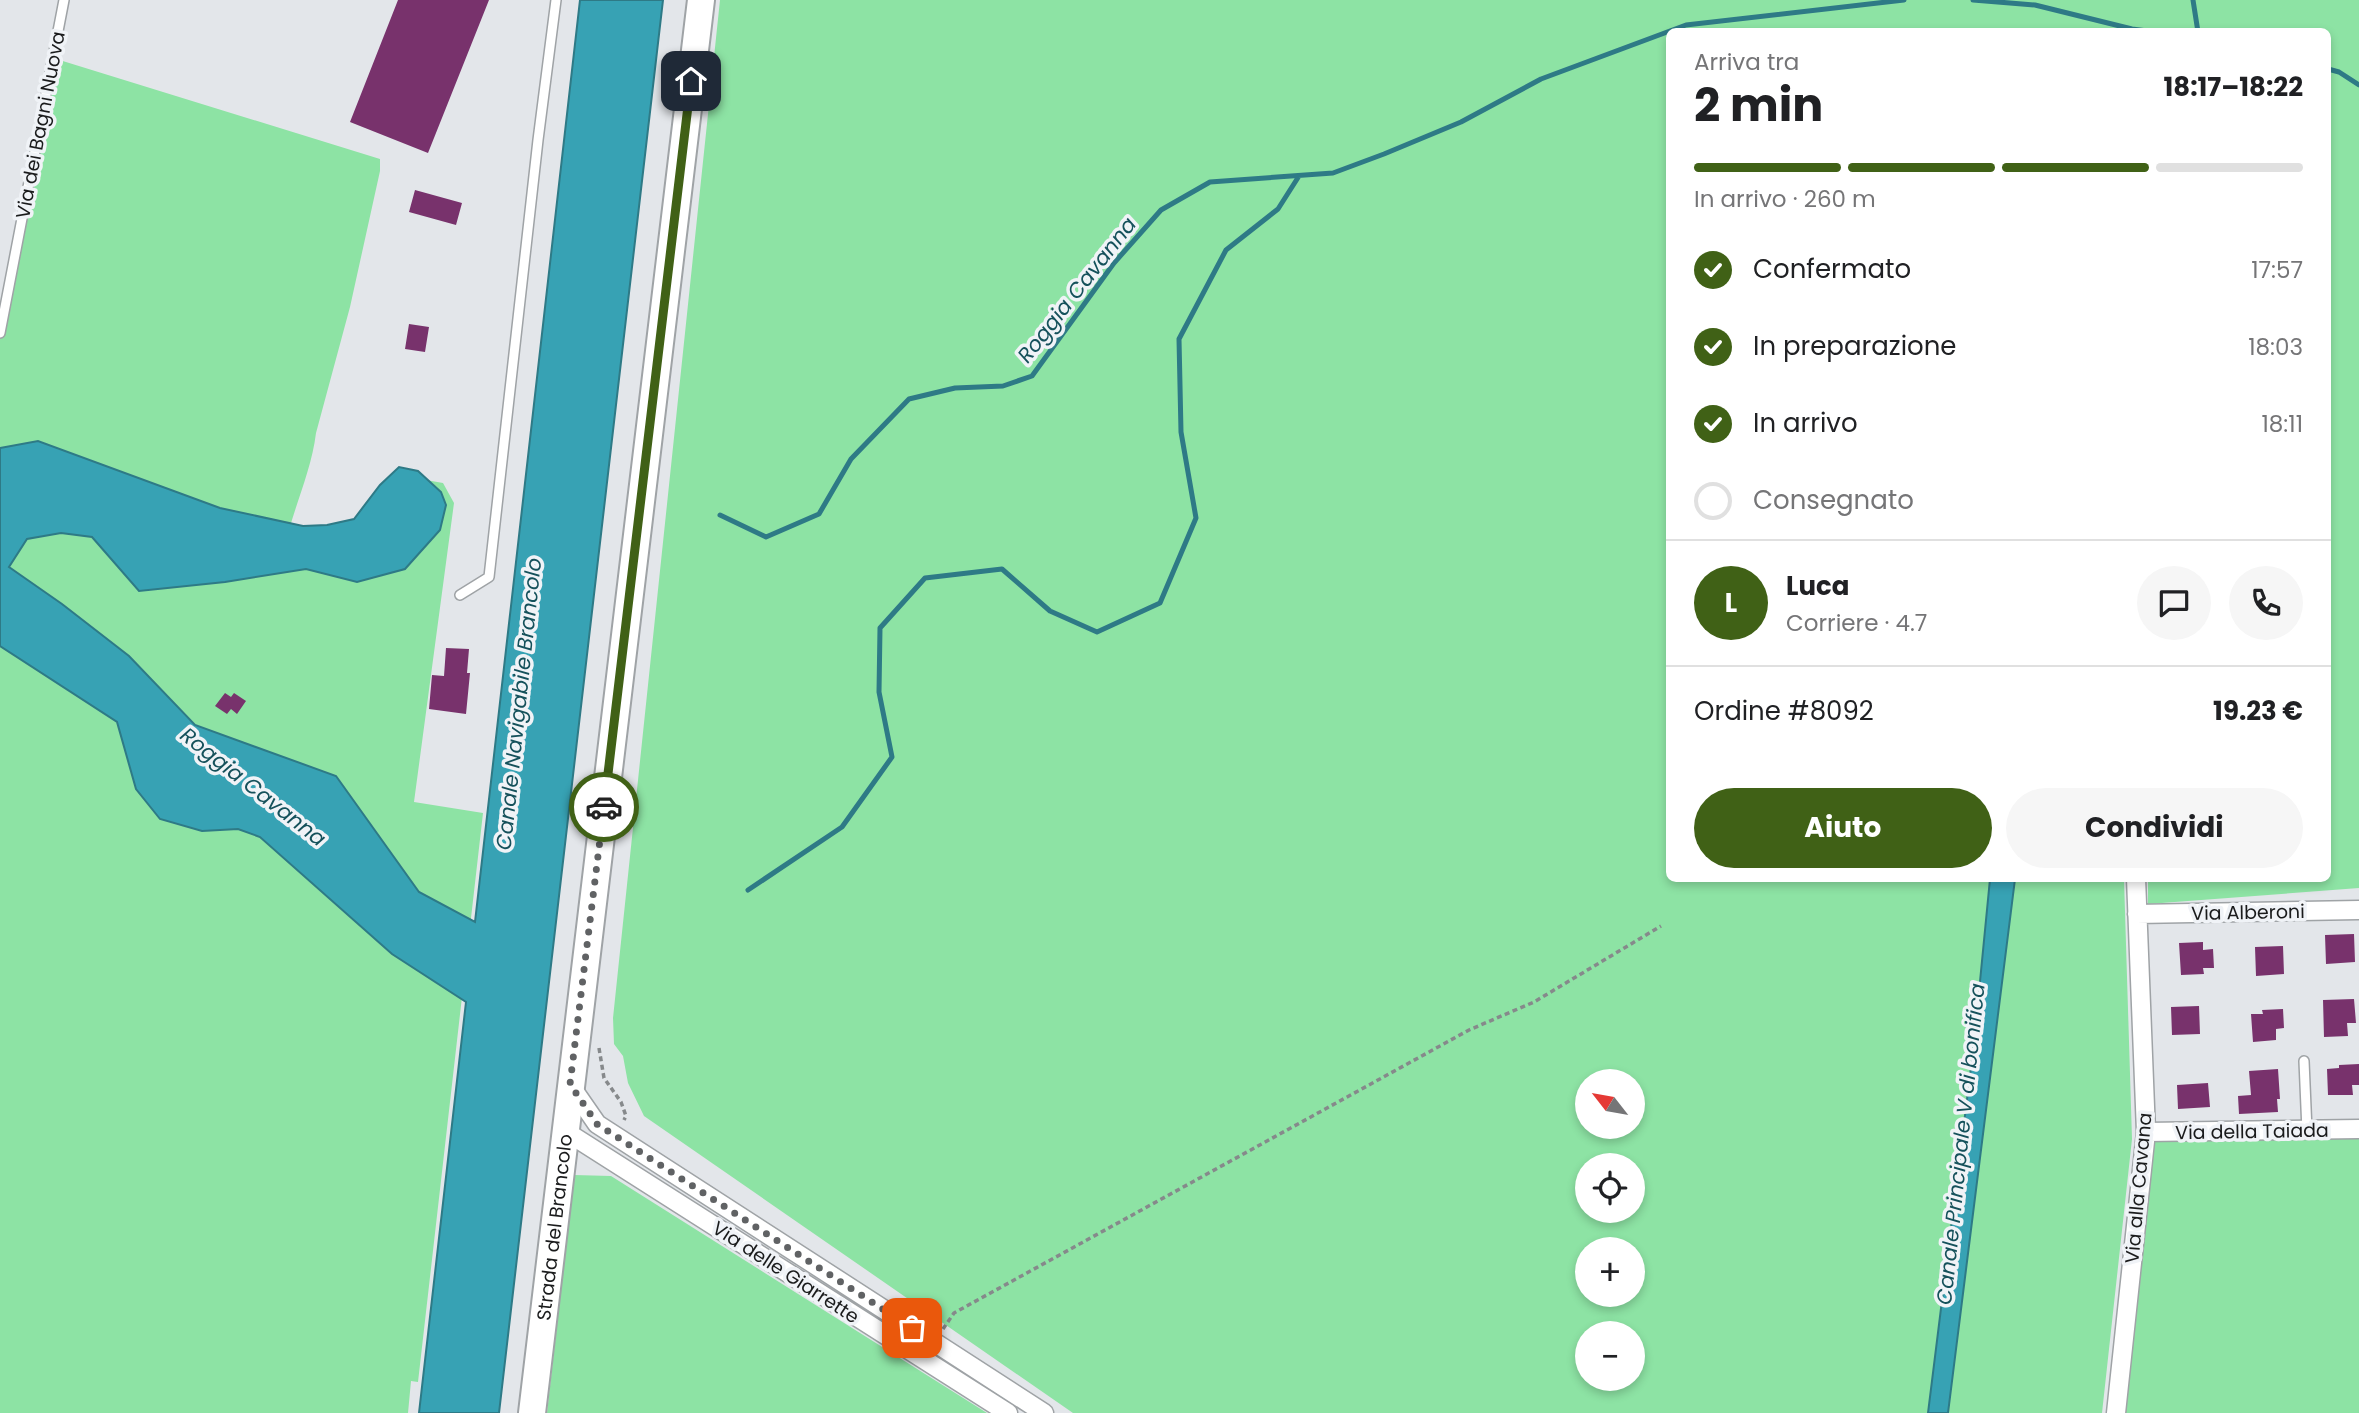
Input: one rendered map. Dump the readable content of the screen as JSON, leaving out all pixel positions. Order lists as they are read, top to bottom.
{
  "streets": {
    "street": [
      "Via Alberoni",
      "Via della Taiada",
      "Via alla Cavana",
      "Strada del Brancolo",
      "Via delle Giarrette"
    ],
    "lane": ["Via dei Bagni Nuova"]
  },
  "crossings": [
    ["Via Alberoni", "Via alla Cavana"],
    ["Via della Taiada", "Via alla Cavana"],
    ["Strada del Brancolo", "Via delle Giarrette"]
  ],
  "water": ["Roggia Cavanna", "Canale Navigabile Brancolo", "Canale Principale V di bonifica"],
  "north": "top left",
  "page": {
    "heading": ["2 min", "Arriva tra", "18:17–18:22"],
    "panel": [
      "Luca",
      "Corriere · 4.7",
      "Ordine #8092",
      "19.23 €"
    ],
    "bar": "In arrivo · 260 m",
    "list": [
      ["Confermato", "17:57"],
      ["In preparazione", "18:03"],
      ["In arrivo", "18:11"],
      "Consegnato"
    ],
    "round": "L",
    "buttons": ["Aiuto", "Condividi"],
    "map_buttons": ["+", "−"]
  }
}
